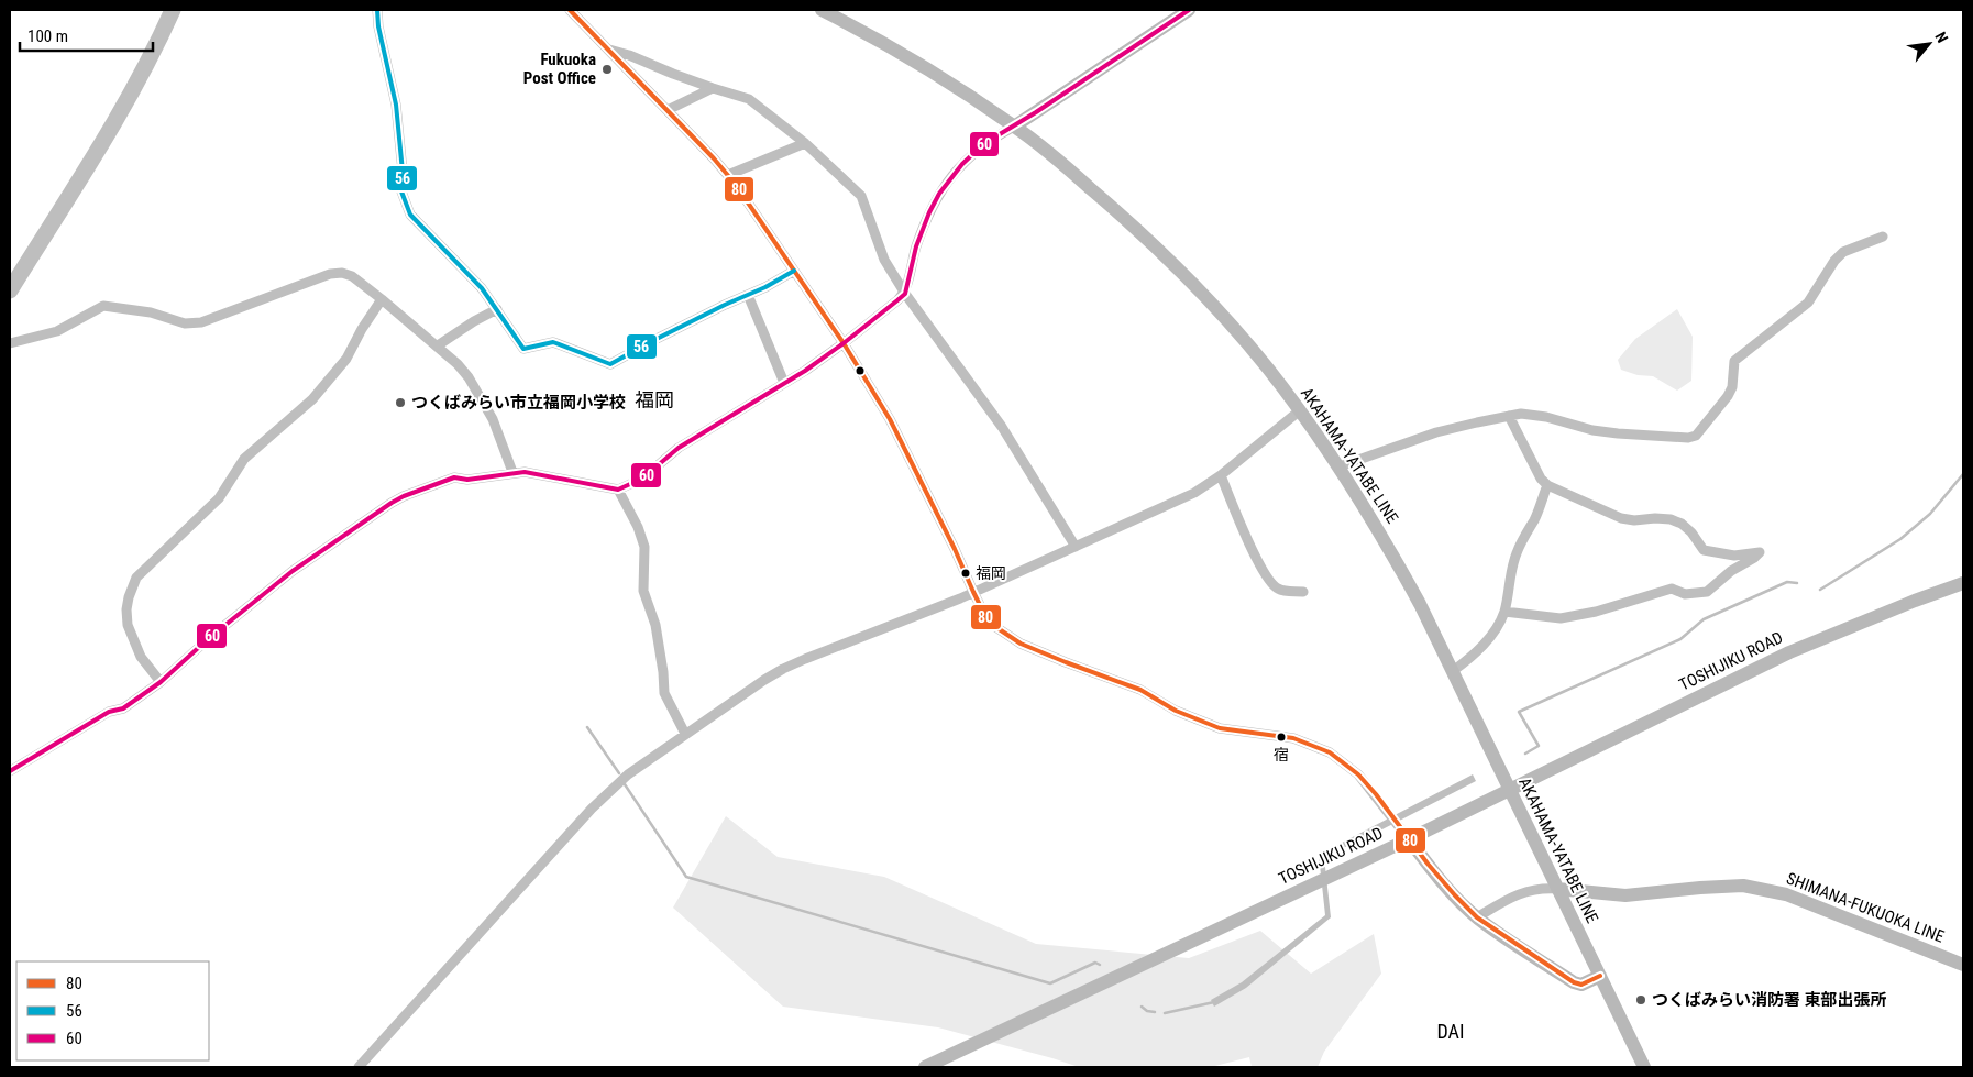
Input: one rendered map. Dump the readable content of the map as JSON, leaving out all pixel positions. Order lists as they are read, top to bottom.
{
  "streets": {
    "main road": ["AKAHAMA-YATABE LINE", "TOSHIJIKU ROAD", "SHIMANA-FUKUOKA LINE"]
  },
  "crossings": [
    ["AKAHAMA-YATABE LINE", "TOSHIJIKU ROAD"],
    ["AKAHAMA-YATABE LINE", "SHIMANA-FUKUOKA LINE"]
  ],
  "districts": ["福岡", "DAI"],
  "places": [
    "Fukuoka Post Office",
    "つくばみらい市立福岡小学校",
    "福岡",
    "宿",
    "つくばみらい消防署 東部出張所"
  ],
  "lines": ["transit line 80", "transit line 56", "transit line 60"],
  "legend": ["80", "56", "60"],
  "scale_bar": "100 m",
  "north": "top right"
}
